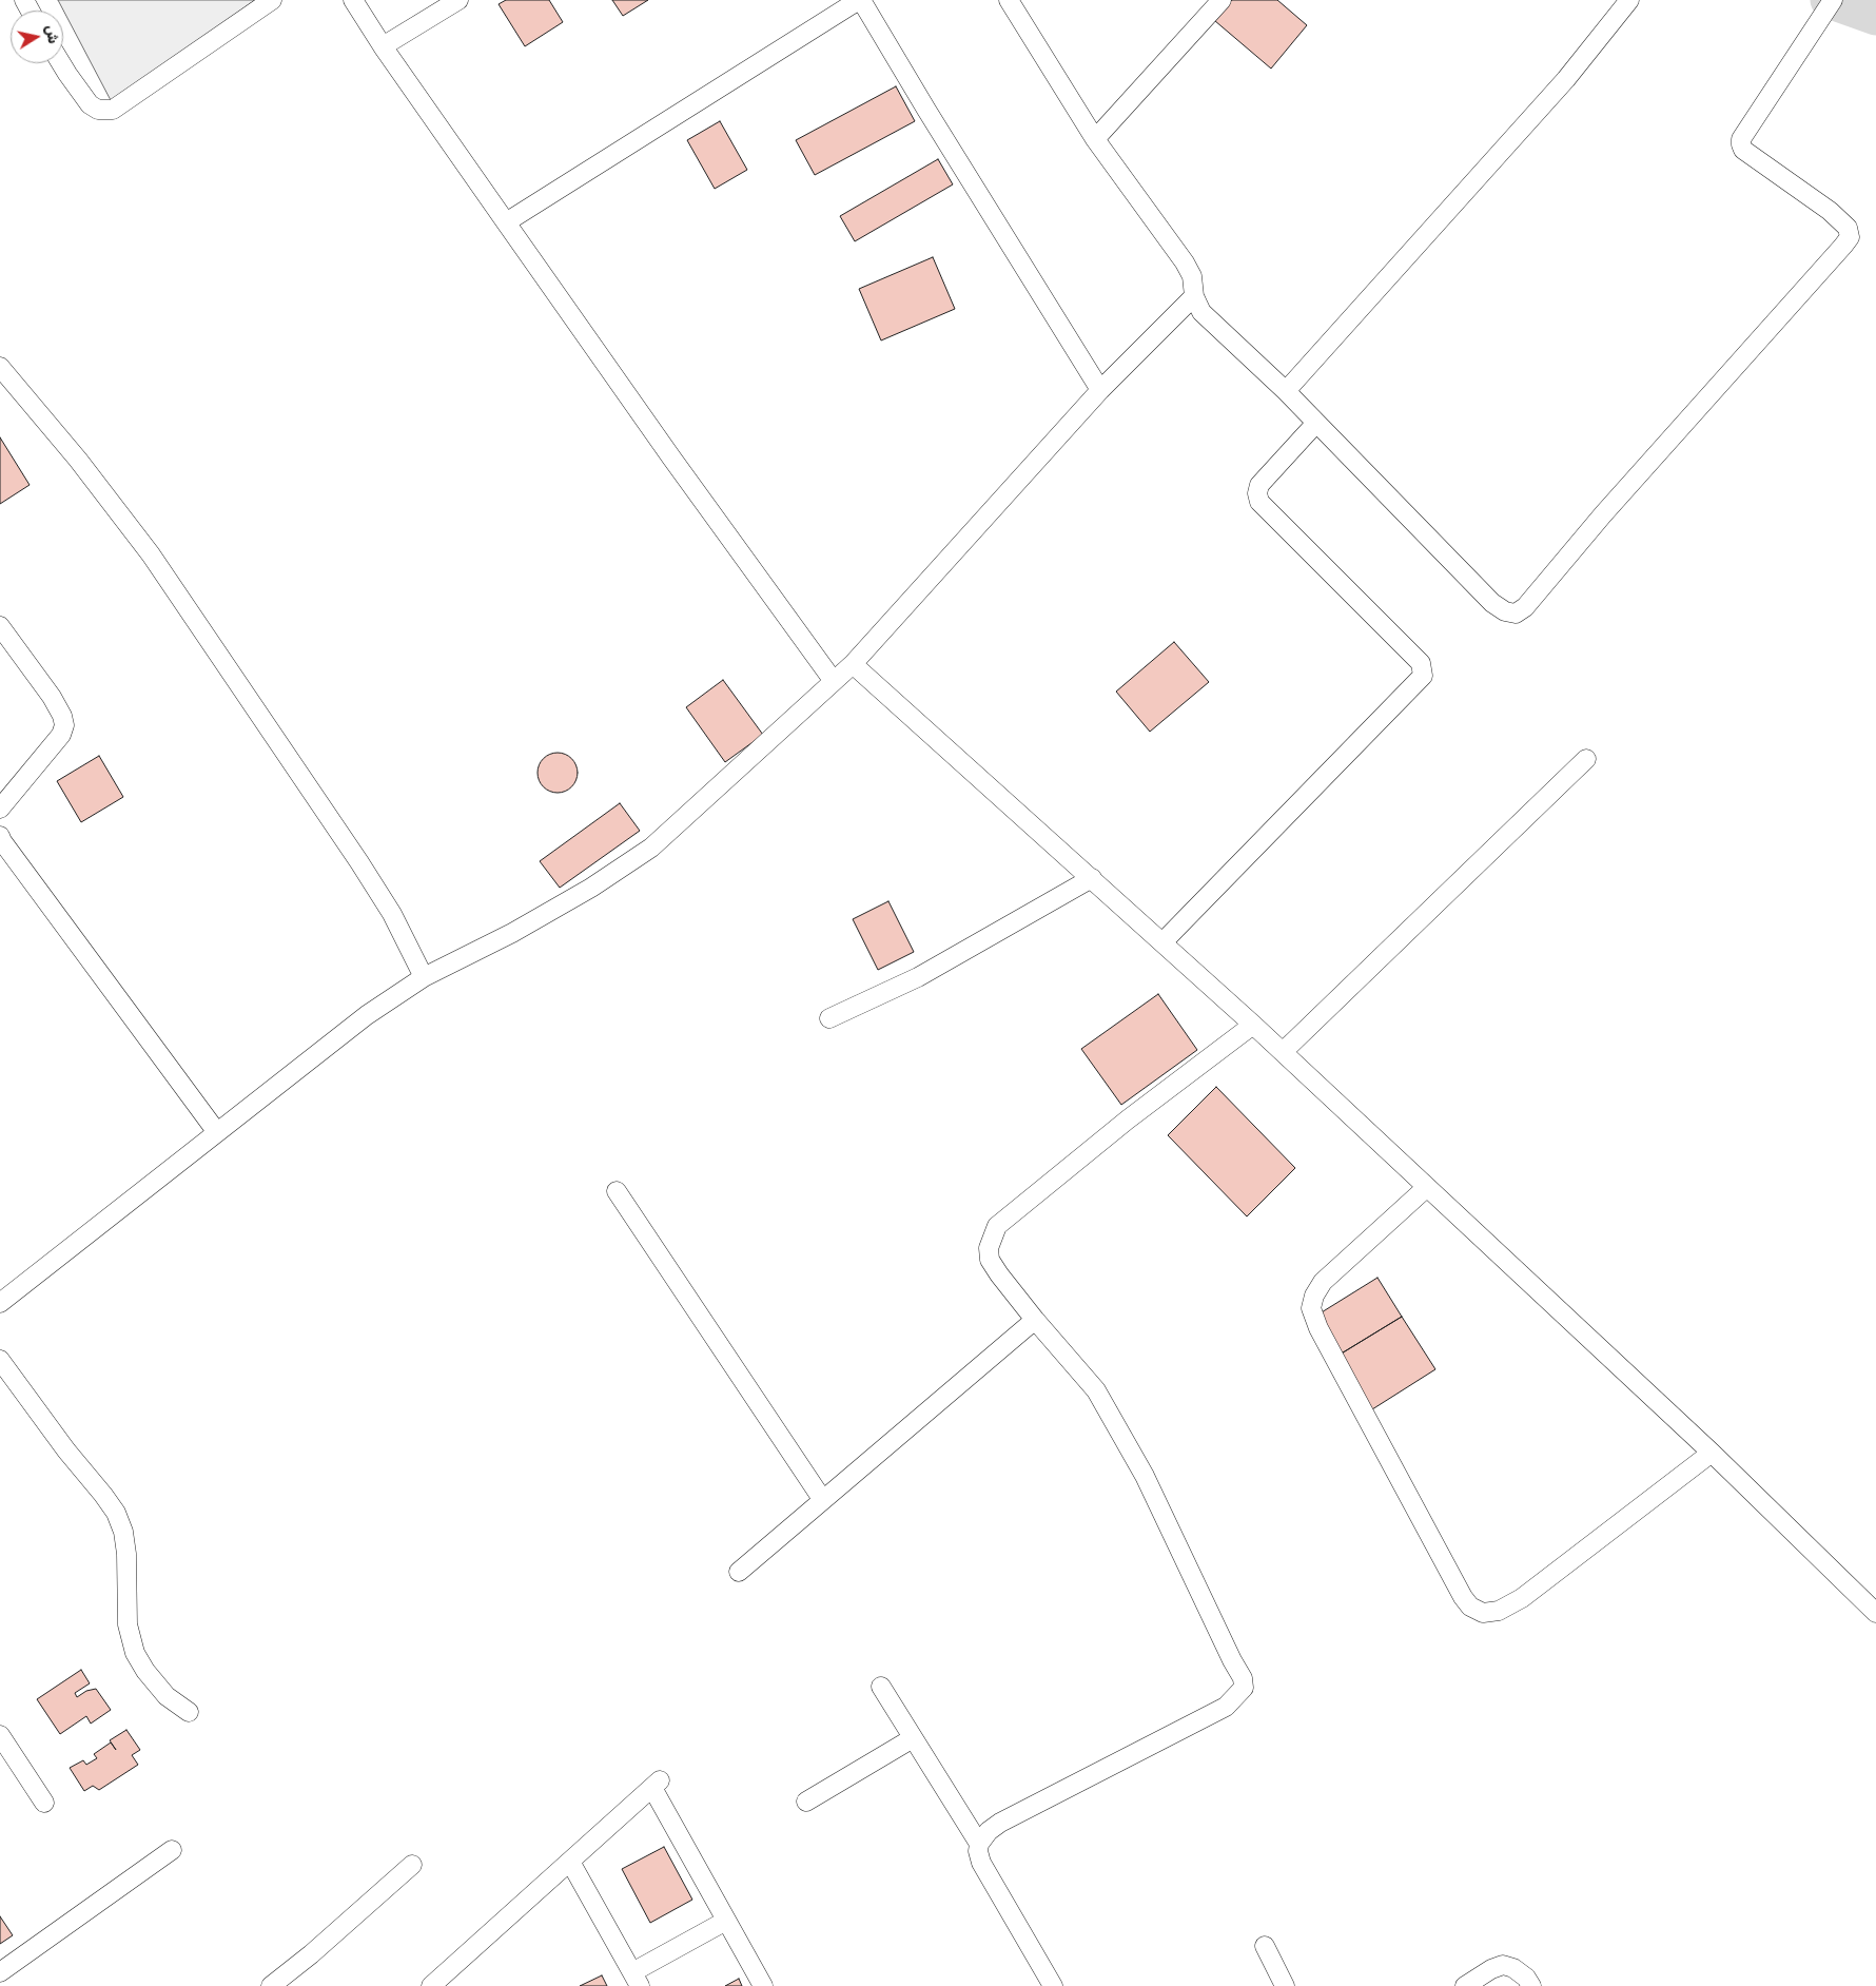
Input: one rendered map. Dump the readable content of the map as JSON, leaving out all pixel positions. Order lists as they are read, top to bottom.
{
  "north": "right"
}
